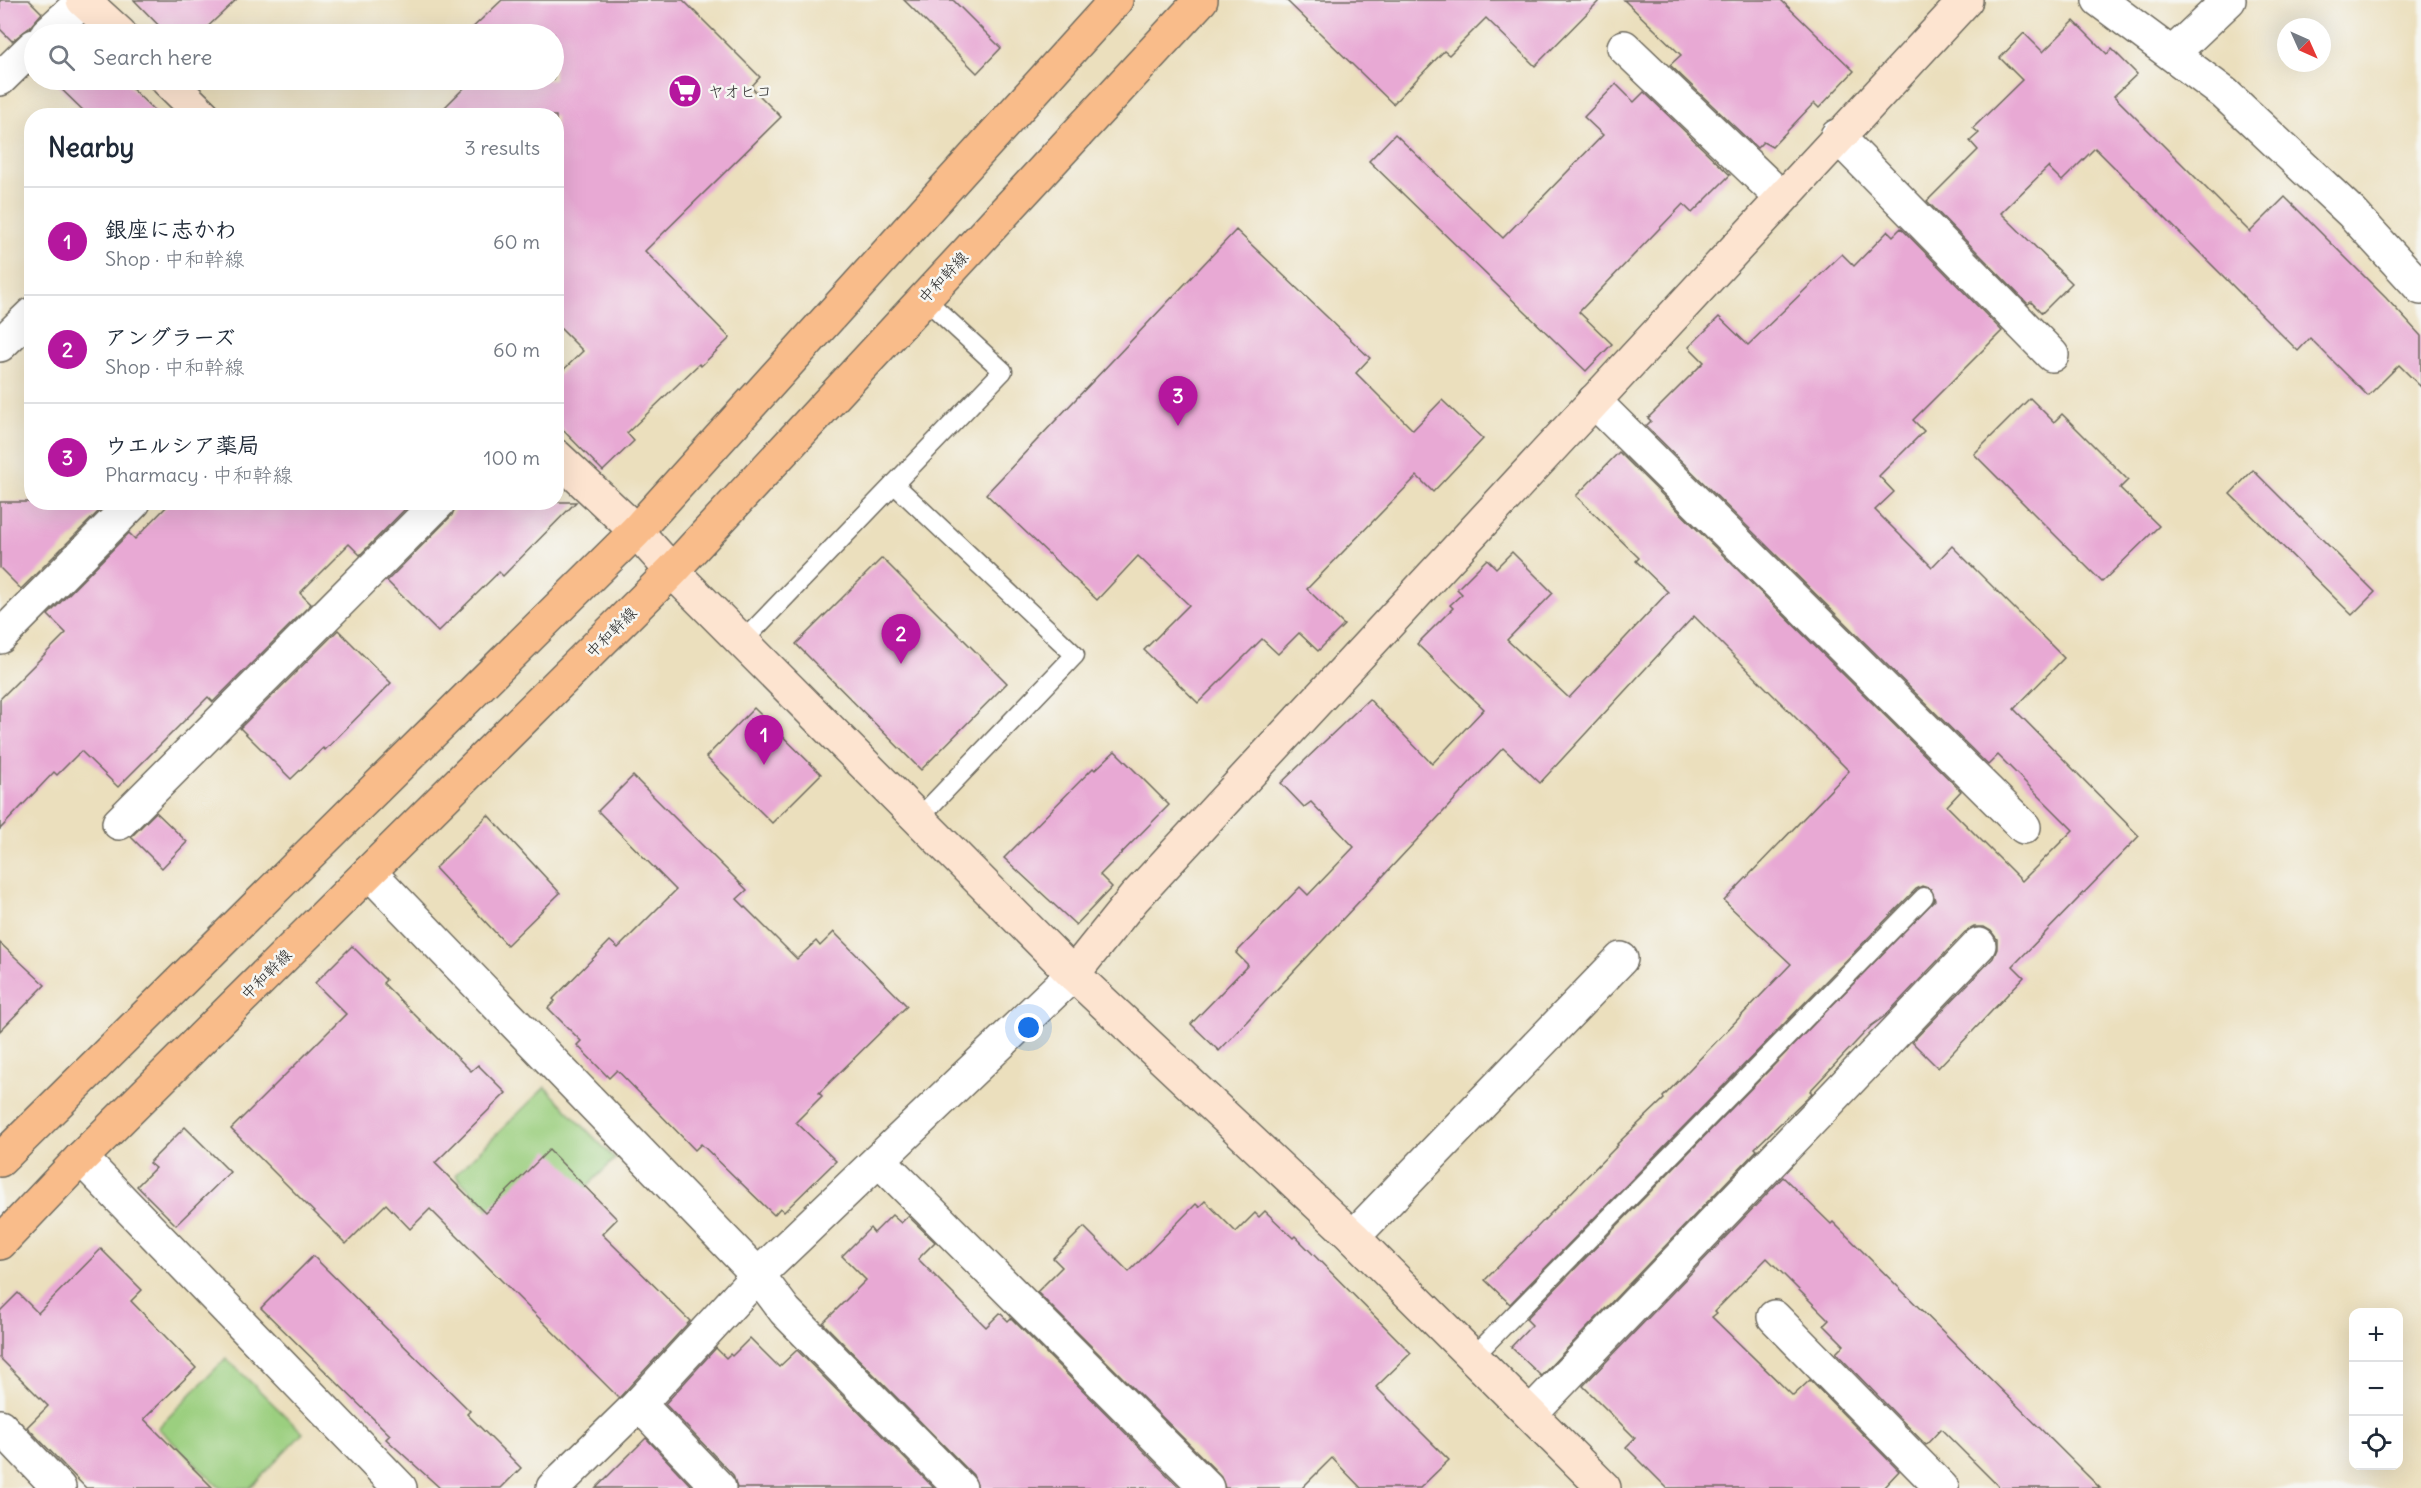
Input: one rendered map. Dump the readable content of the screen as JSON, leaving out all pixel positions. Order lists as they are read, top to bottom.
{
  "streets": {
    "main road": ["中和幹線"]
  },
  "places": {
    "supermarket": ["ヤオヒコ"]
  },
  "north": "bottom right",
  "page": {
    "search": "Search here",
    "heading": ["Nearby", "3 results"],
    "list": [
      {
        "mark": "1",
        "name": "銀座に志かわ",
        "note": "Shop · 中和幹線",
        "value": "60 m"
      },
      {
        "mark": "2",
        "name": "アングラーズ",
        "note": "Shop · 中和幹線",
        "value": "60 m"
      },
      {
        "mark": "3",
        "name": "ウエルシア薬局",
        "note": "Pharmacy · 中和幹線",
        "value": "100 m"
      }
    ],
    "pins": ["3", "2", "1"],
    "map_buttons": ["+", "−"]
  }
}
